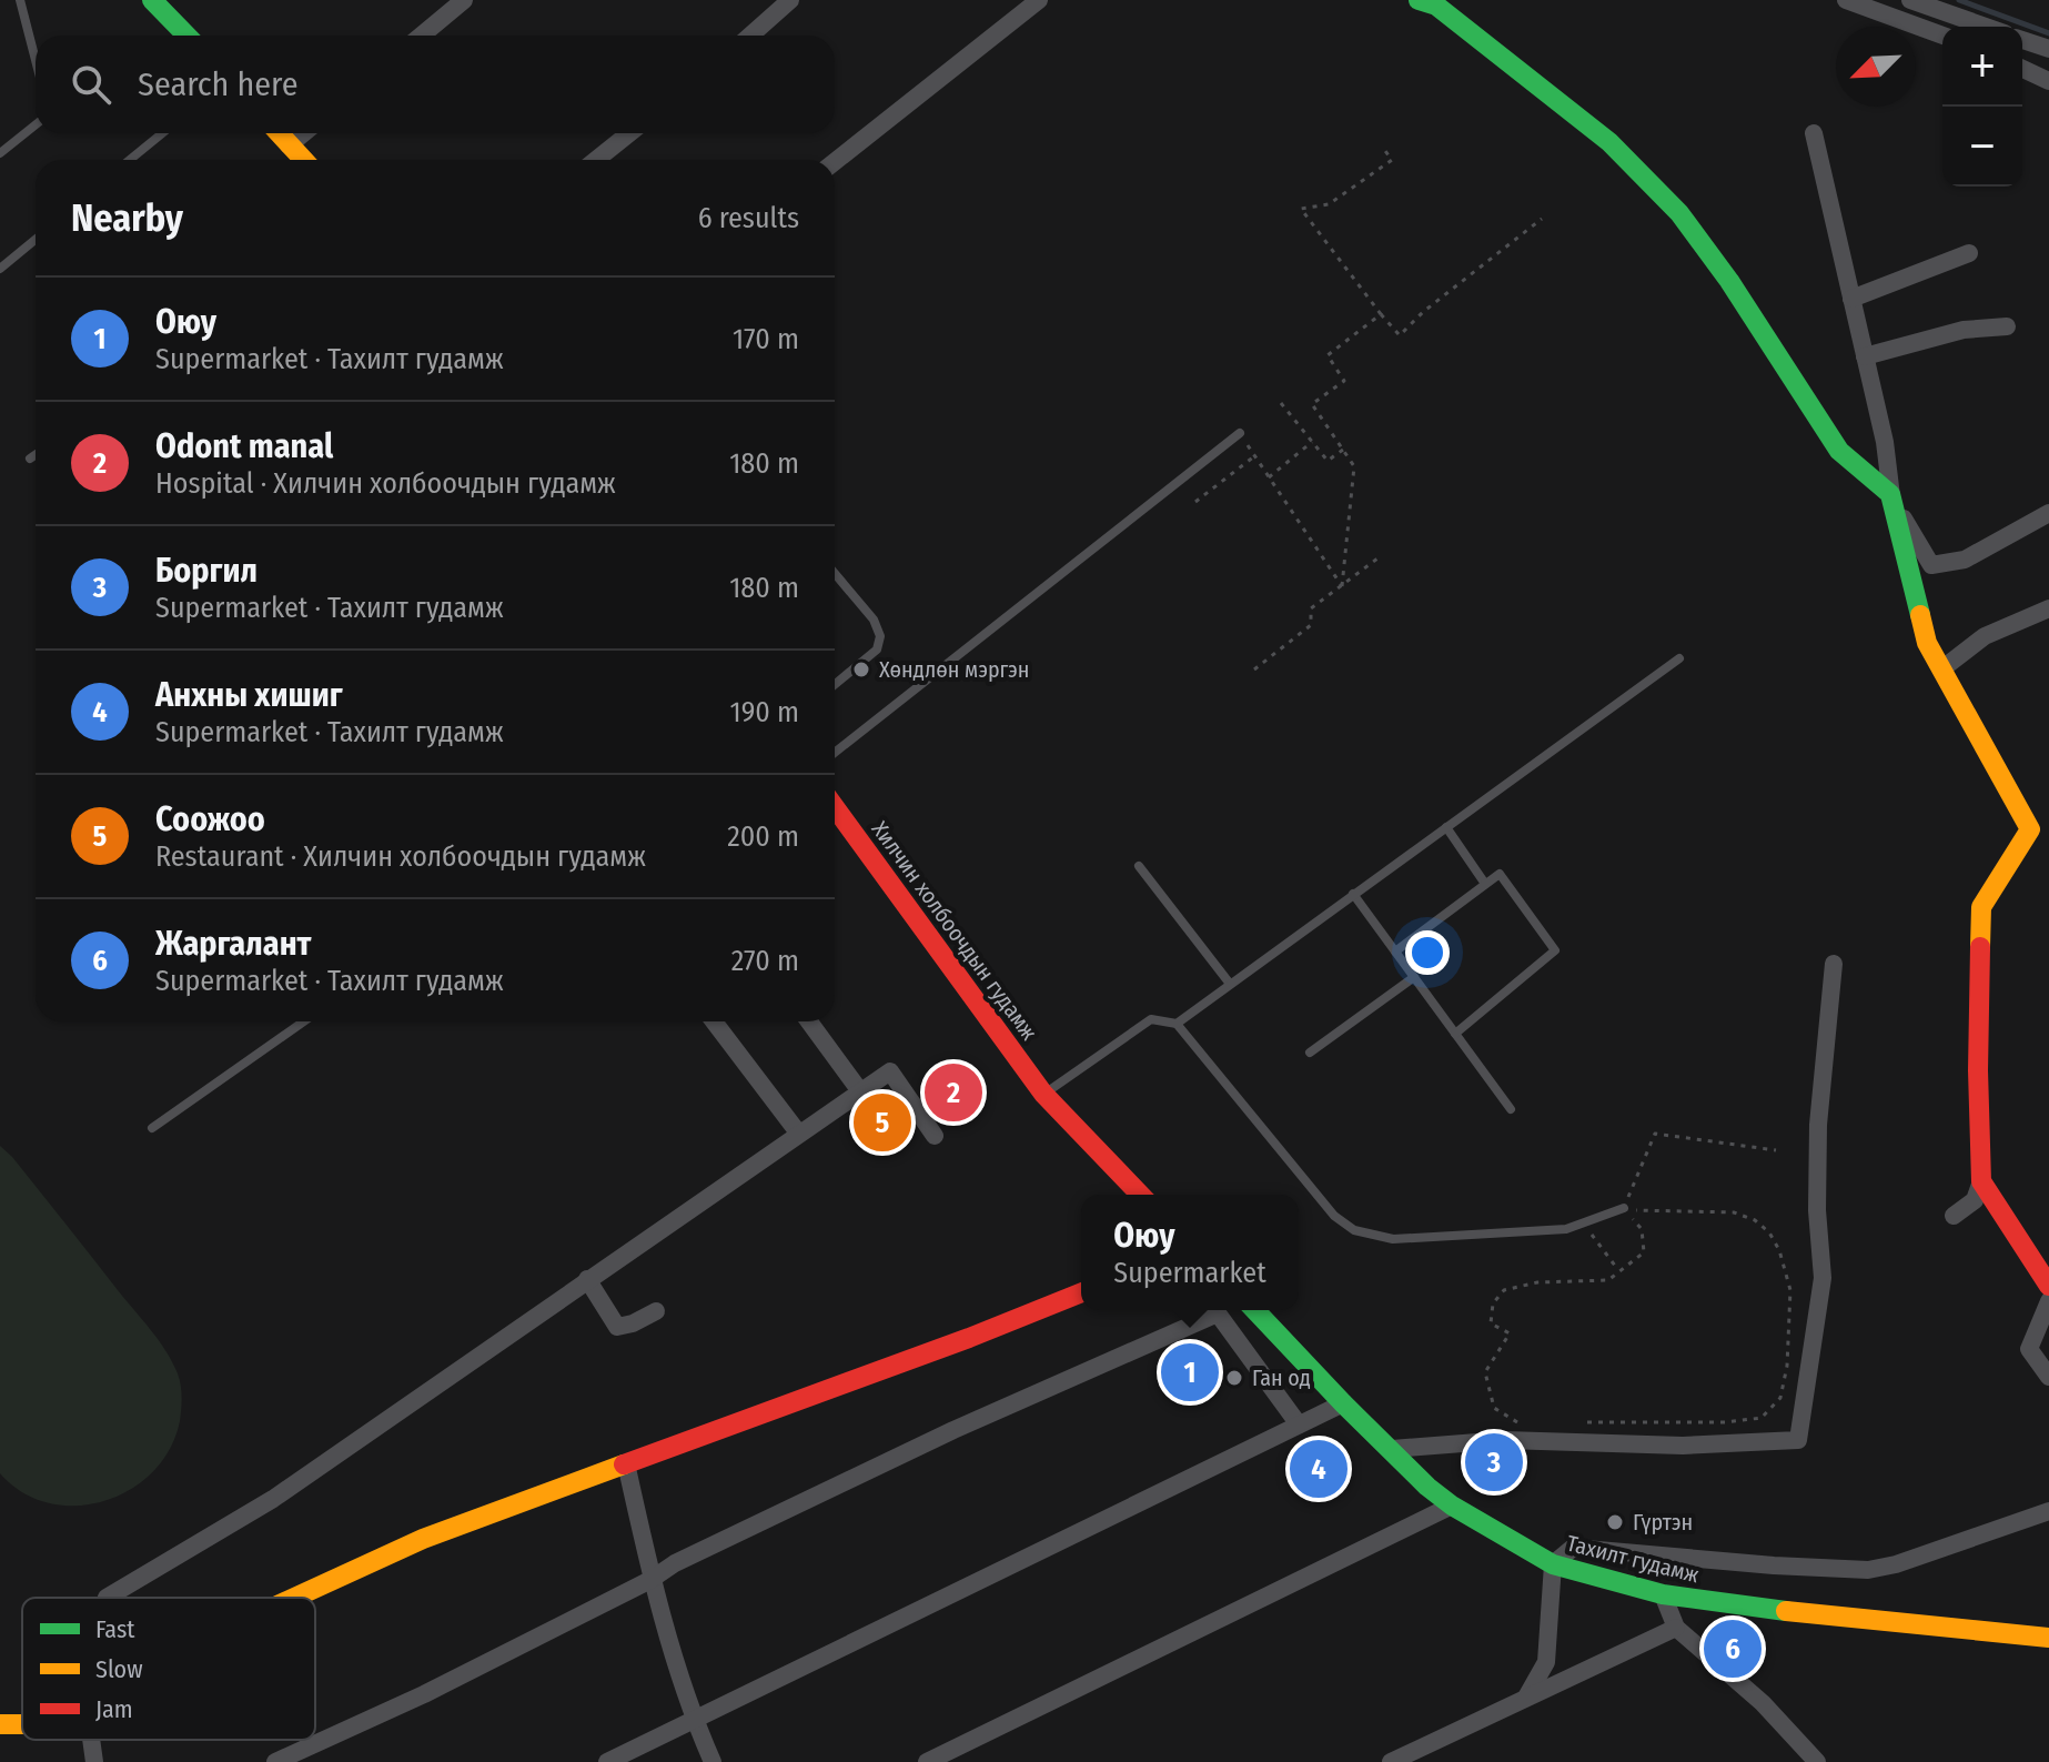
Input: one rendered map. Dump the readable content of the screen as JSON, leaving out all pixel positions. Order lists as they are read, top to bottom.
{
  "streets": {
    "street": ["Хилчин холбоочдын гудамж", "Тахилт гудамж"]
  },
  "places": ["Хөндлөн мэргэн", "Ган од", "Гүртэн"],
  "legend": ["Fast", "Slow", "Jam"],
  "north": "bottom left",
  "page": {
    "map_buttons": ["+", "−"],
    "search": "Search here",
    "heading": ["Nearby", "6 results"],
    "list": [
      {
        "mark": "1",
        "name": "Оюу",
        "note": "Supermarket · Тахилт гудамж",
        "value": "170 m"
      },
      {
        "mark": "2",
        "name": "Odont manal",
        "note": "Hospital · Хилчин холбоочдын гудамж",
        "value": "180 m"
      },
      {
        "mark": "3",
        "name": "Боргил",
        "note": "Supermarket · Тахилт гудамж",
        "value": "180 m"
      },
      {
        "mark": "4",
        "name": "Анхны хишиг",
        "note": "Supermarket · Тахилт гудамж",
        "value": "190 m"
      },
      {
        "mark": "5",
        "name": "Соожоо",
        "note": "Restaurant · Хилчин холбоочдын гудамж",
        "value": "200 m"
      },
      {
        "mark": "6",
        "name": "Жаргалант",
        "note": "Supermarket · Тахилт гудамж",
        "value": "270 m"
      }
    ],
    "pins": [
      "2",
      "5",
      "1",
      "3",
      "4",
      "6"
    ],
    "popup": ["Оюу", "Supermarket"]
  }
}
